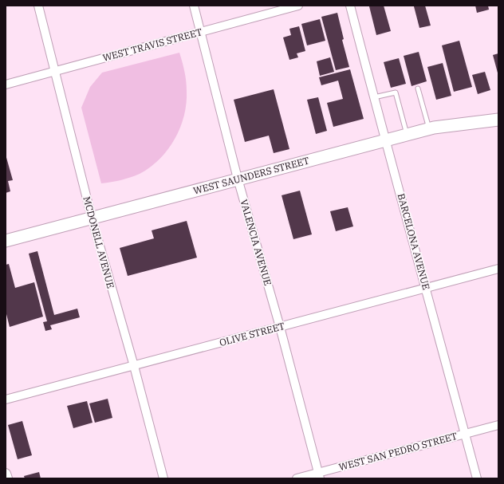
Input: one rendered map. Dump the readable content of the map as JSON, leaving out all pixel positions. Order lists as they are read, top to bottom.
{
  "streets": {
    "main road": ["WEST SAUNDERS STREET"],
    "street": [
      "WEST TRAVIS STREET",
      "BARCELONA AVENUE",
      "MCDONELL AVENUE",
      "VALENCIA AVENUE",
      "OLIVE STREET",
      "WEST SAN PEDRO STREET"
    ]
  },
  "crossings": [
    ["WEST TRAVIS STREET", "MCDONELL AVENUE"],
    ["WEST TRAVIS STREET", "VALENCIA AVENUE"],
    ["WEST SAUNDERS STREET", "BARCELONA AVENUE"],
    ["WEST SAUNDERS STREET", "MCDONELL AVENUE"],
    ["WEST SAUNDERS STREET", "VALENCIA AVENUE"],
    ["BARCELONA AVENUE", "OLIVE STREET"],
    ["BARCELONA AVENUE", "WEST SAN PEDRO STREET"],
    ["MCDONELL AVENUE", "OLIVE STREET"],
    ["VALENCIA AVENUE", "OLIVE STREET"],
    ["VALENCIA AVENUE", "WEST SAN PEDRO STREET"]
  ]
}
